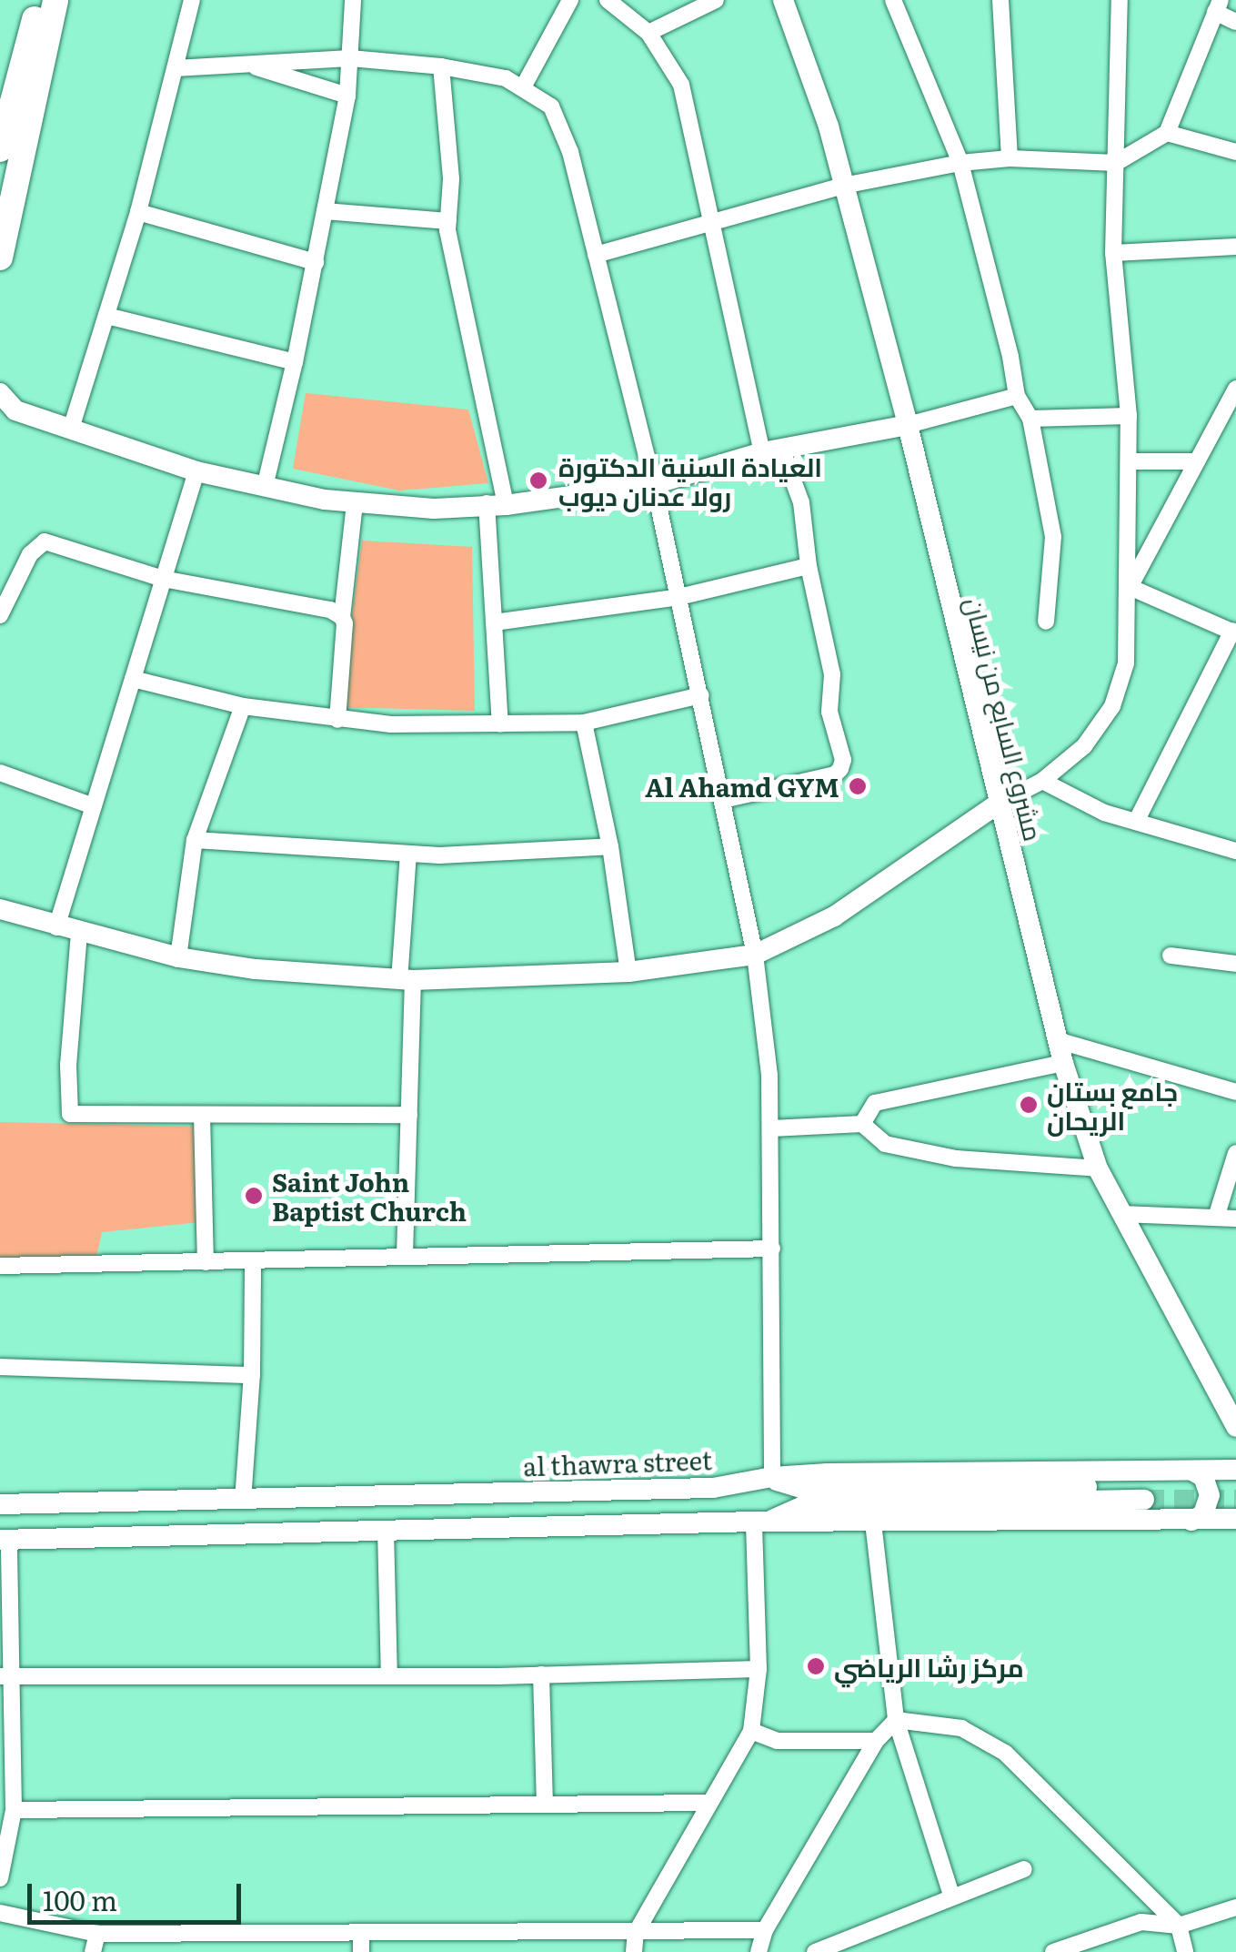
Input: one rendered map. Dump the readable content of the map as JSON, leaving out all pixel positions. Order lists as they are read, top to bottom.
{
  "streets": {
    "main road": ["مشروع السابع من نيسان", "al thawra street"]
  },
  "places": [
    "العيادة السنية الدكتورة رولا عدنان ديوب",
    "Al Ahamd GYM",
    "جامع بستان الريحان",
    "Saint John Baptist Church",
    "مركز رشا الرياضي"
  ],
  "scale_bar": "100 m"
}
